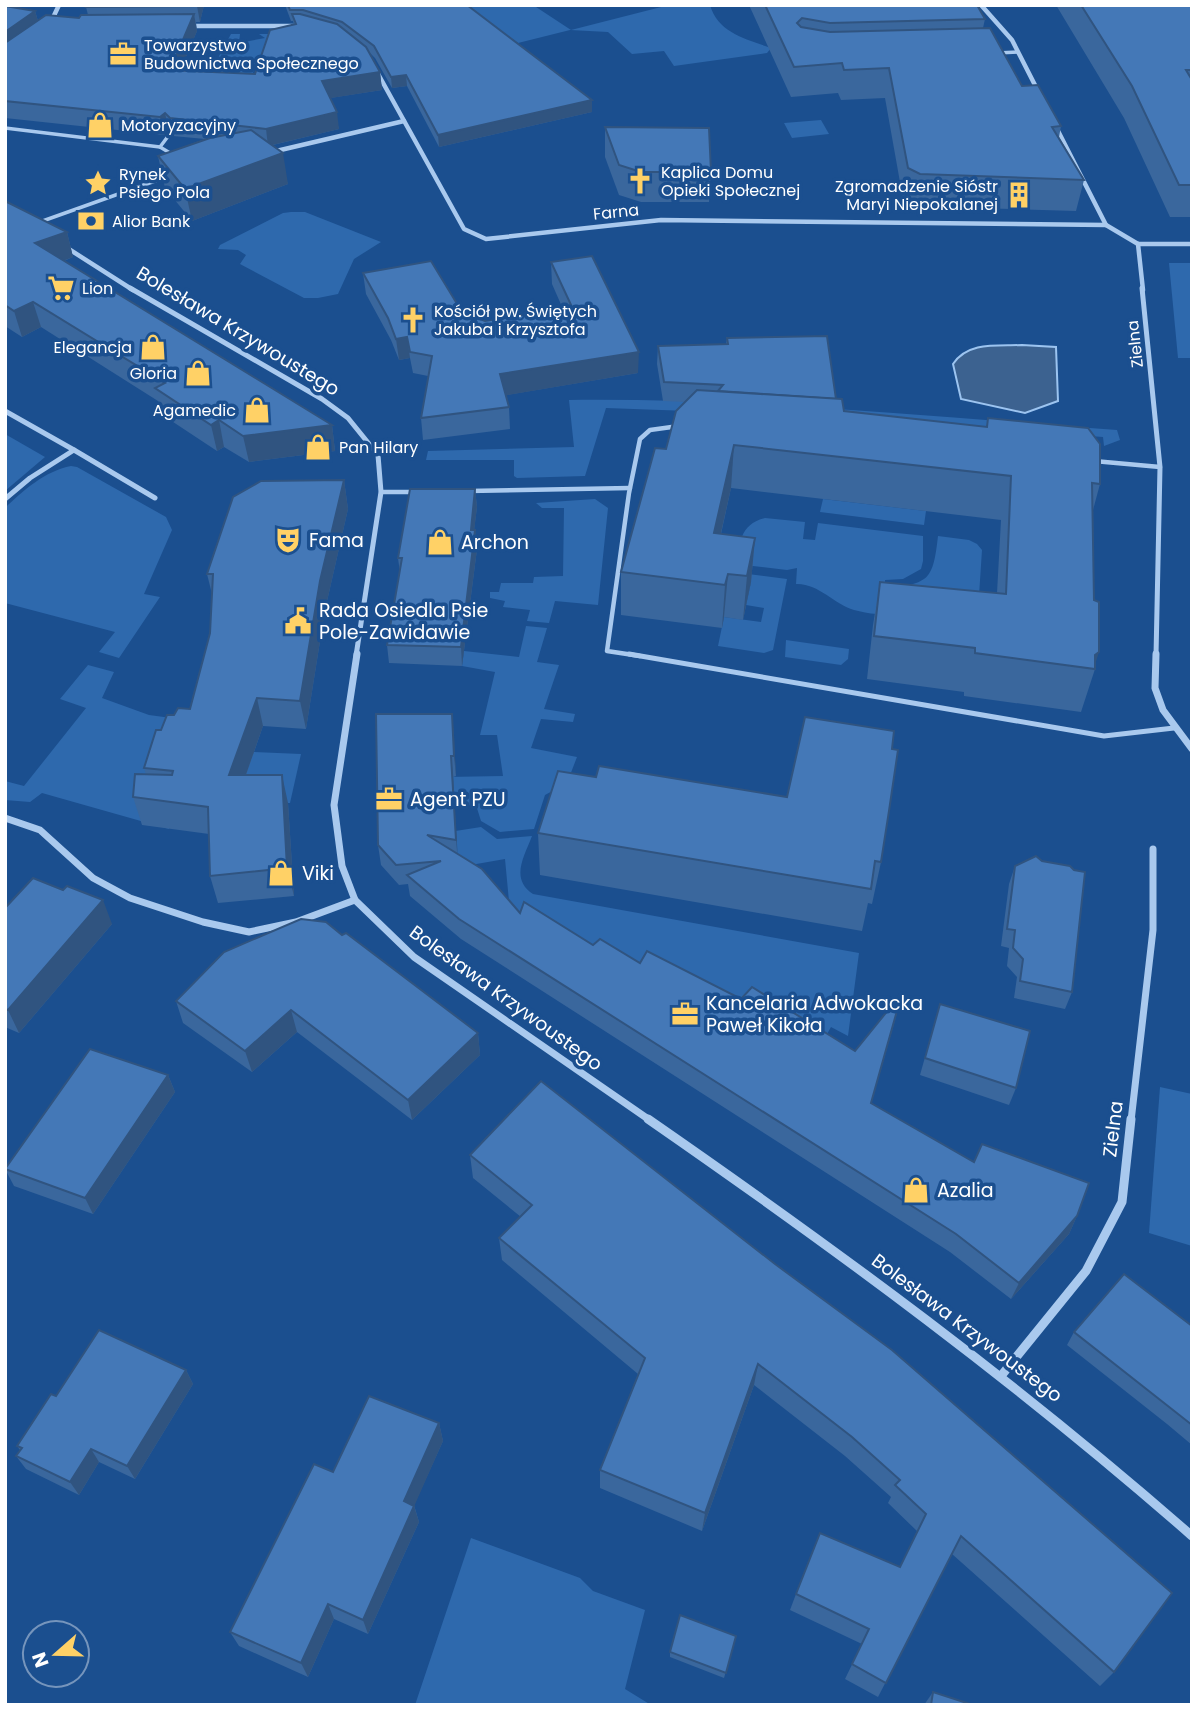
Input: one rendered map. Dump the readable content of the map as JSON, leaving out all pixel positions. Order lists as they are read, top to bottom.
{
  "streets": {
    "street": ["Farna", "Bolesława Krzywoustego", "Zielna"]
  },
  "crossings": [
    ["Bolesława Krzywoustego", "Zielna"]
  ],
  "places": {
    "office": ["Towarzystwo Budownictwa Społecznego", "Agent PZU", "Kancelaria Adwokacka Paweł Kikoła"],
    "shop": [
      "Motoryzacyjny",
      "Elegancja",
      "Gloria",
      "Agamedic",
      "Pan Hilary",
      "Archon",
      "Viki",
      "Azalia"
    ],
    "church": ["Kaplica Domu Opieki Społecznej", "Kościół pw. Świętych Jakuba i Krzysztofa"],
    "place": ["Rynek Psiego Pola"],
    "building": ["Zgromadzenie Sióstr Maryi Niepokalanej"],
    "bank": ["Alior Bank"],
    "supermarket": ["Lion"],
    "theatre": ["Fama"],
    "public building": ["Rada Osiedla Psie Pole-Zawidawie"]
  },
  "north": "left"
}
